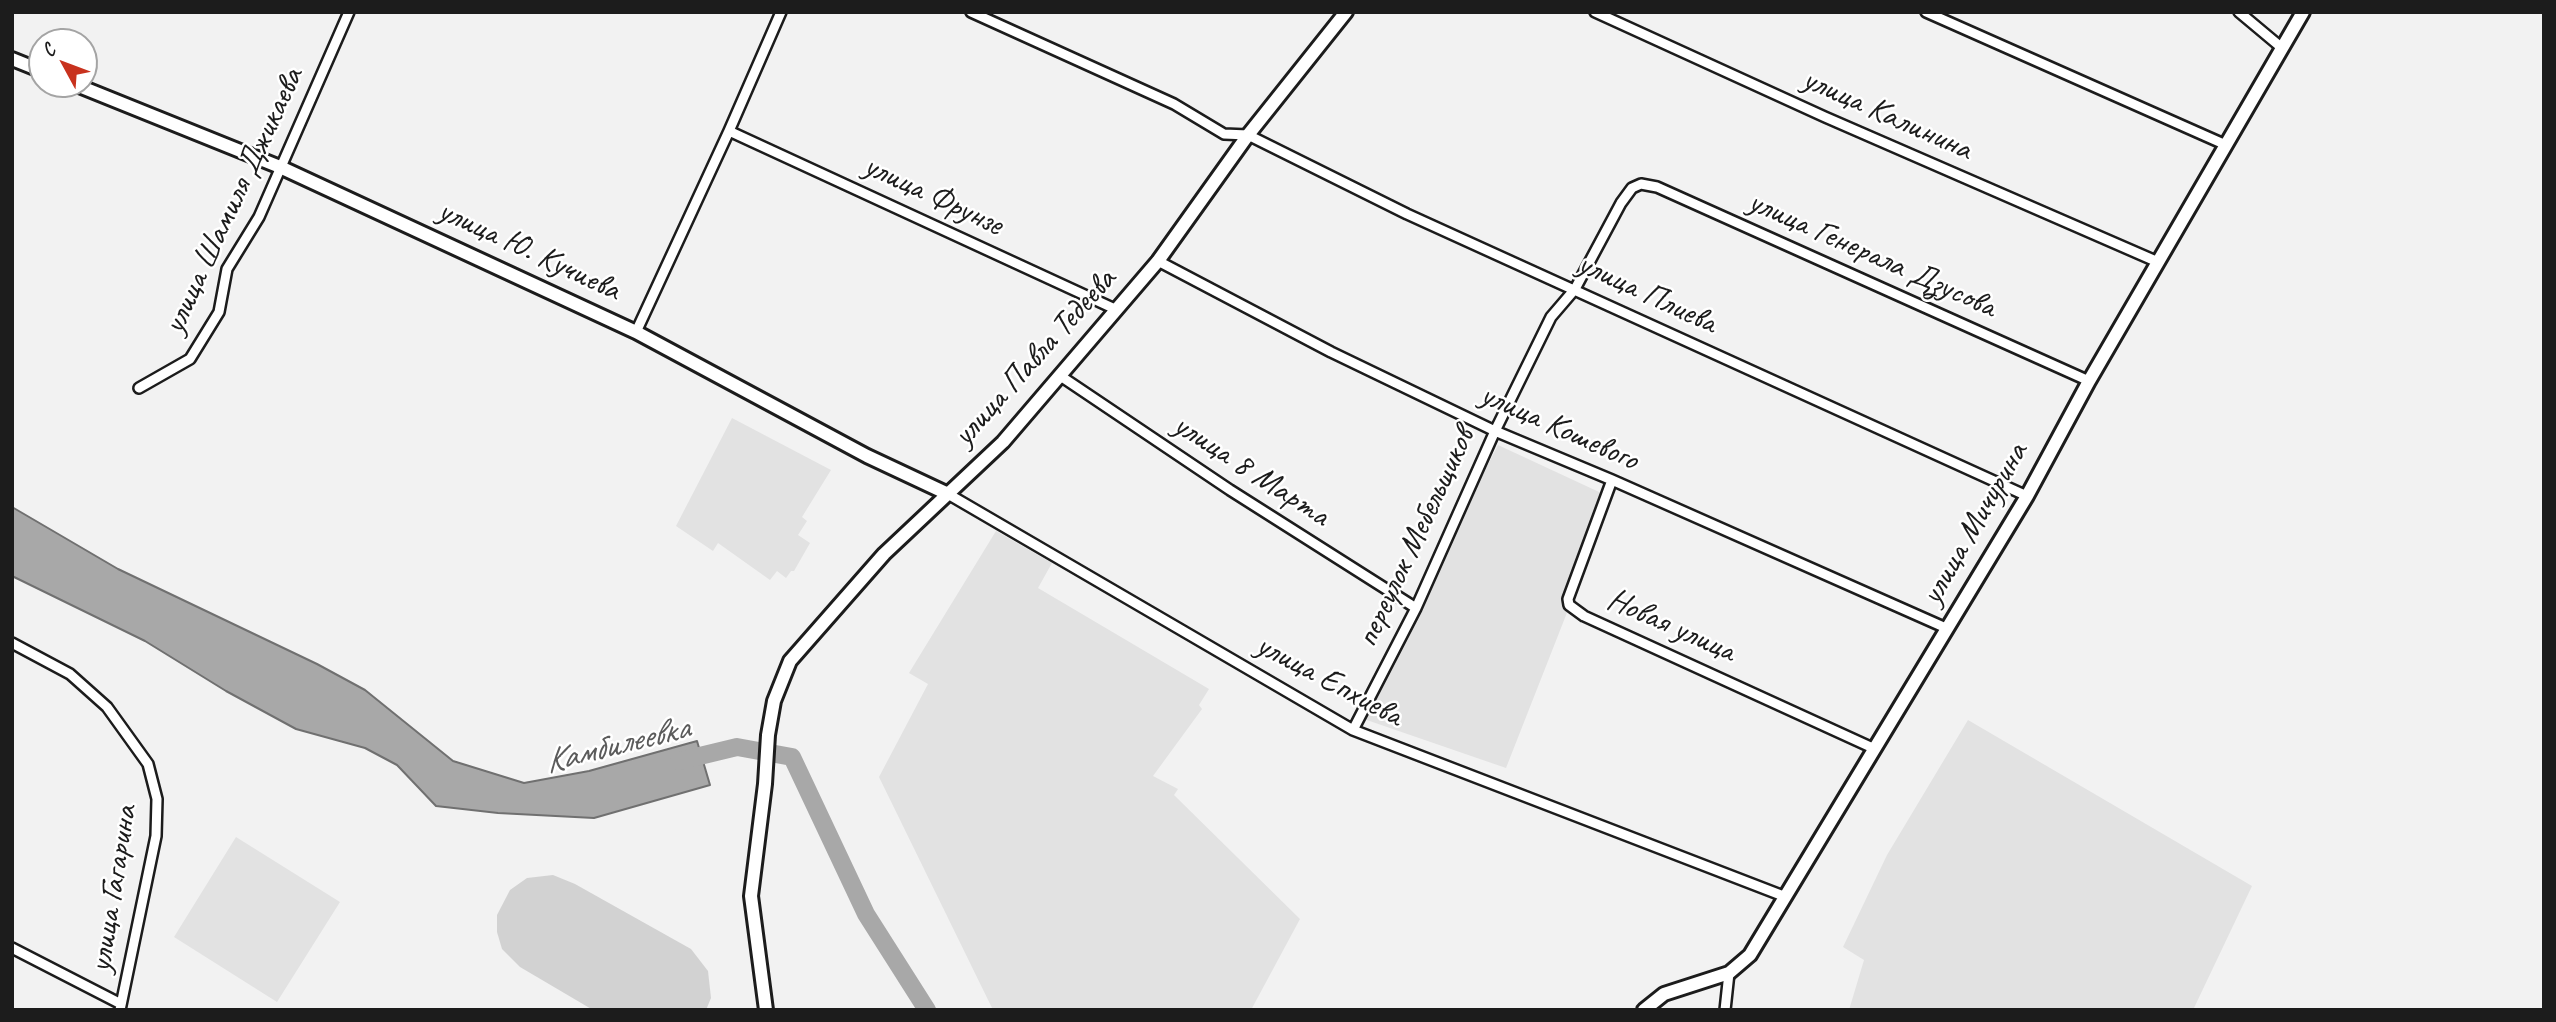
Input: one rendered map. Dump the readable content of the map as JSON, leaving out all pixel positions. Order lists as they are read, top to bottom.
{
  "streets": {
    "street": [
      "улица Калинина",
      "улица Фрунзе",
      "улица Шамиля Джикаева",
      "улица Ю. Кучиева",
      "улица Генерала Дзусова",
      "улица Плиева",
      "улица Павла Тедеева",
      "улица Кошевого",
      "улица 8 Марта",
      "улица Мичурина",
      "переулок Мебельщиков",
      "Новая улица",
      "улица Епхиева",
      "улица Гагарина"
    ]
  },
  "crossings": [
    ["улица Калинина", "улица Мичурина"],
    ["улица Фрунзе", "улица Павла Тедеева"],
    ["улица Шамиля Джикаева", "улица Ю. Кучиева"],
    ["улица Ю. Кучиева", "улица Павла Тедеева"],
    ["улица Ю. Кучиева", "улица Епхиева"],
    ["улица Генерала Дзусова", "улица Мичурина"],
    ["улица Генерала Дзусова", "переулок Мебельщиков"],
    ["улица Плиева", "улица Павла Тедеева"],
    ["улица Плиева", "улица Мичурина"],
    ["улица Плиева", "переулок Мебельщиков"],
    ["улица Павла Тедеева", "улица Кошевого"],
    ["улица Павла Тедеева", "улица 8 Марта"],
    ["улица Павла Тедеева", "улица Епхиева"],
    ["улица Кошевого", "улица Мичурина"],
    ["улица Кошевого", "переулок Мебельщиков"],
    ["улица Кошевого", "Новая улица"],
    ["улица 8 Марта", "переулок Мебельщиков"],
    ["улица Мичурина", "Новая улица"],
    ["улица Мичурина", "улица Епхиева"],
    ["переулок Мебельщиков", "улица Епхиева"]
  ],
  "water": ["Камбилеевка"],
  "north": "top left"
}
